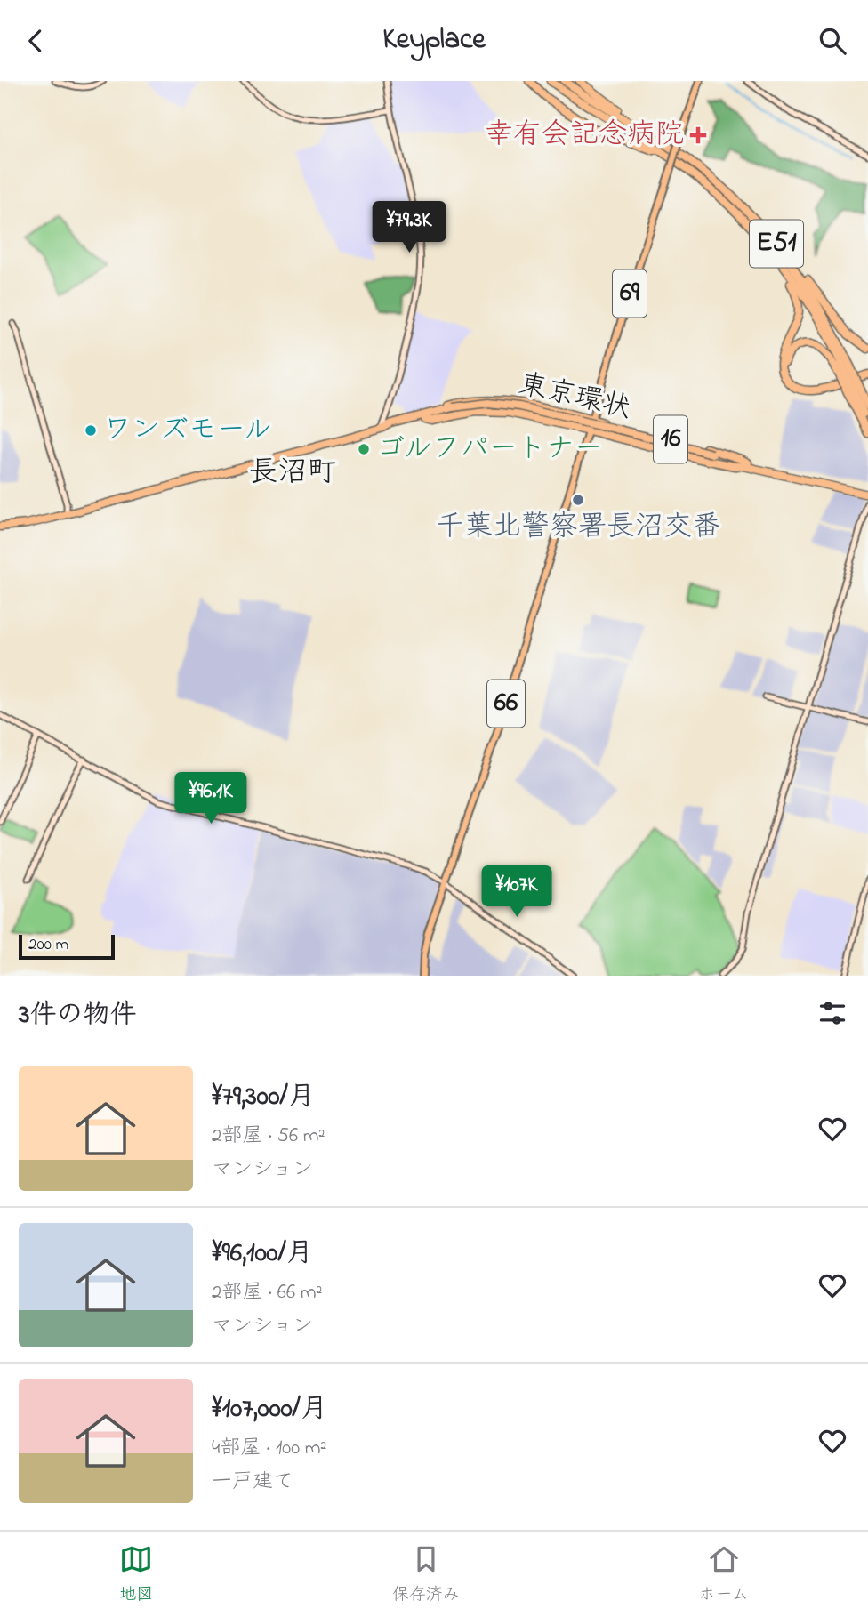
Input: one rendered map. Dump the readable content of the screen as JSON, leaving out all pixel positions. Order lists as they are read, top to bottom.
{
  "streets": {
    "highway": ["E51", "東京環状", "16"],
    "main road": ["69", "66"]
  },
  "crossings": [
    ["E51", "69"],
    ["69", "16"],
    ["東京環状", "16"],
    ["16", "66"]
  ],
  "districts": ["長沼町"],
  "places": {
    "health": ["幸有会記念病院"],
    "other": ["ワンズモール", "ゴルフパートナー", "千葉北警察署長沼交番"]
  },
  "scale_bar": "200 m",
  "page": {
    "header": "Keyplace",
    "price": ["¥79.3K", "¥96.1K", "¥107K"],
    "scale": "200 m",
    "heading": "3件の物件",
    "list": [
      {
        "name": "¥79,300/月",
        "note": "2部屋 · 56 m² · マンション"
      },
      {
        "name": "¥96,100/月",
        "note": "2部屋 · 66 m² · マンション"
      },
      {
        "name": "¥107,000/月",
        "note": "4部屋 · 100 m² · 一戸建て"
      }
    ],
    "tabs": ["地図", "保存済み", "ホーム"]
  }
}
